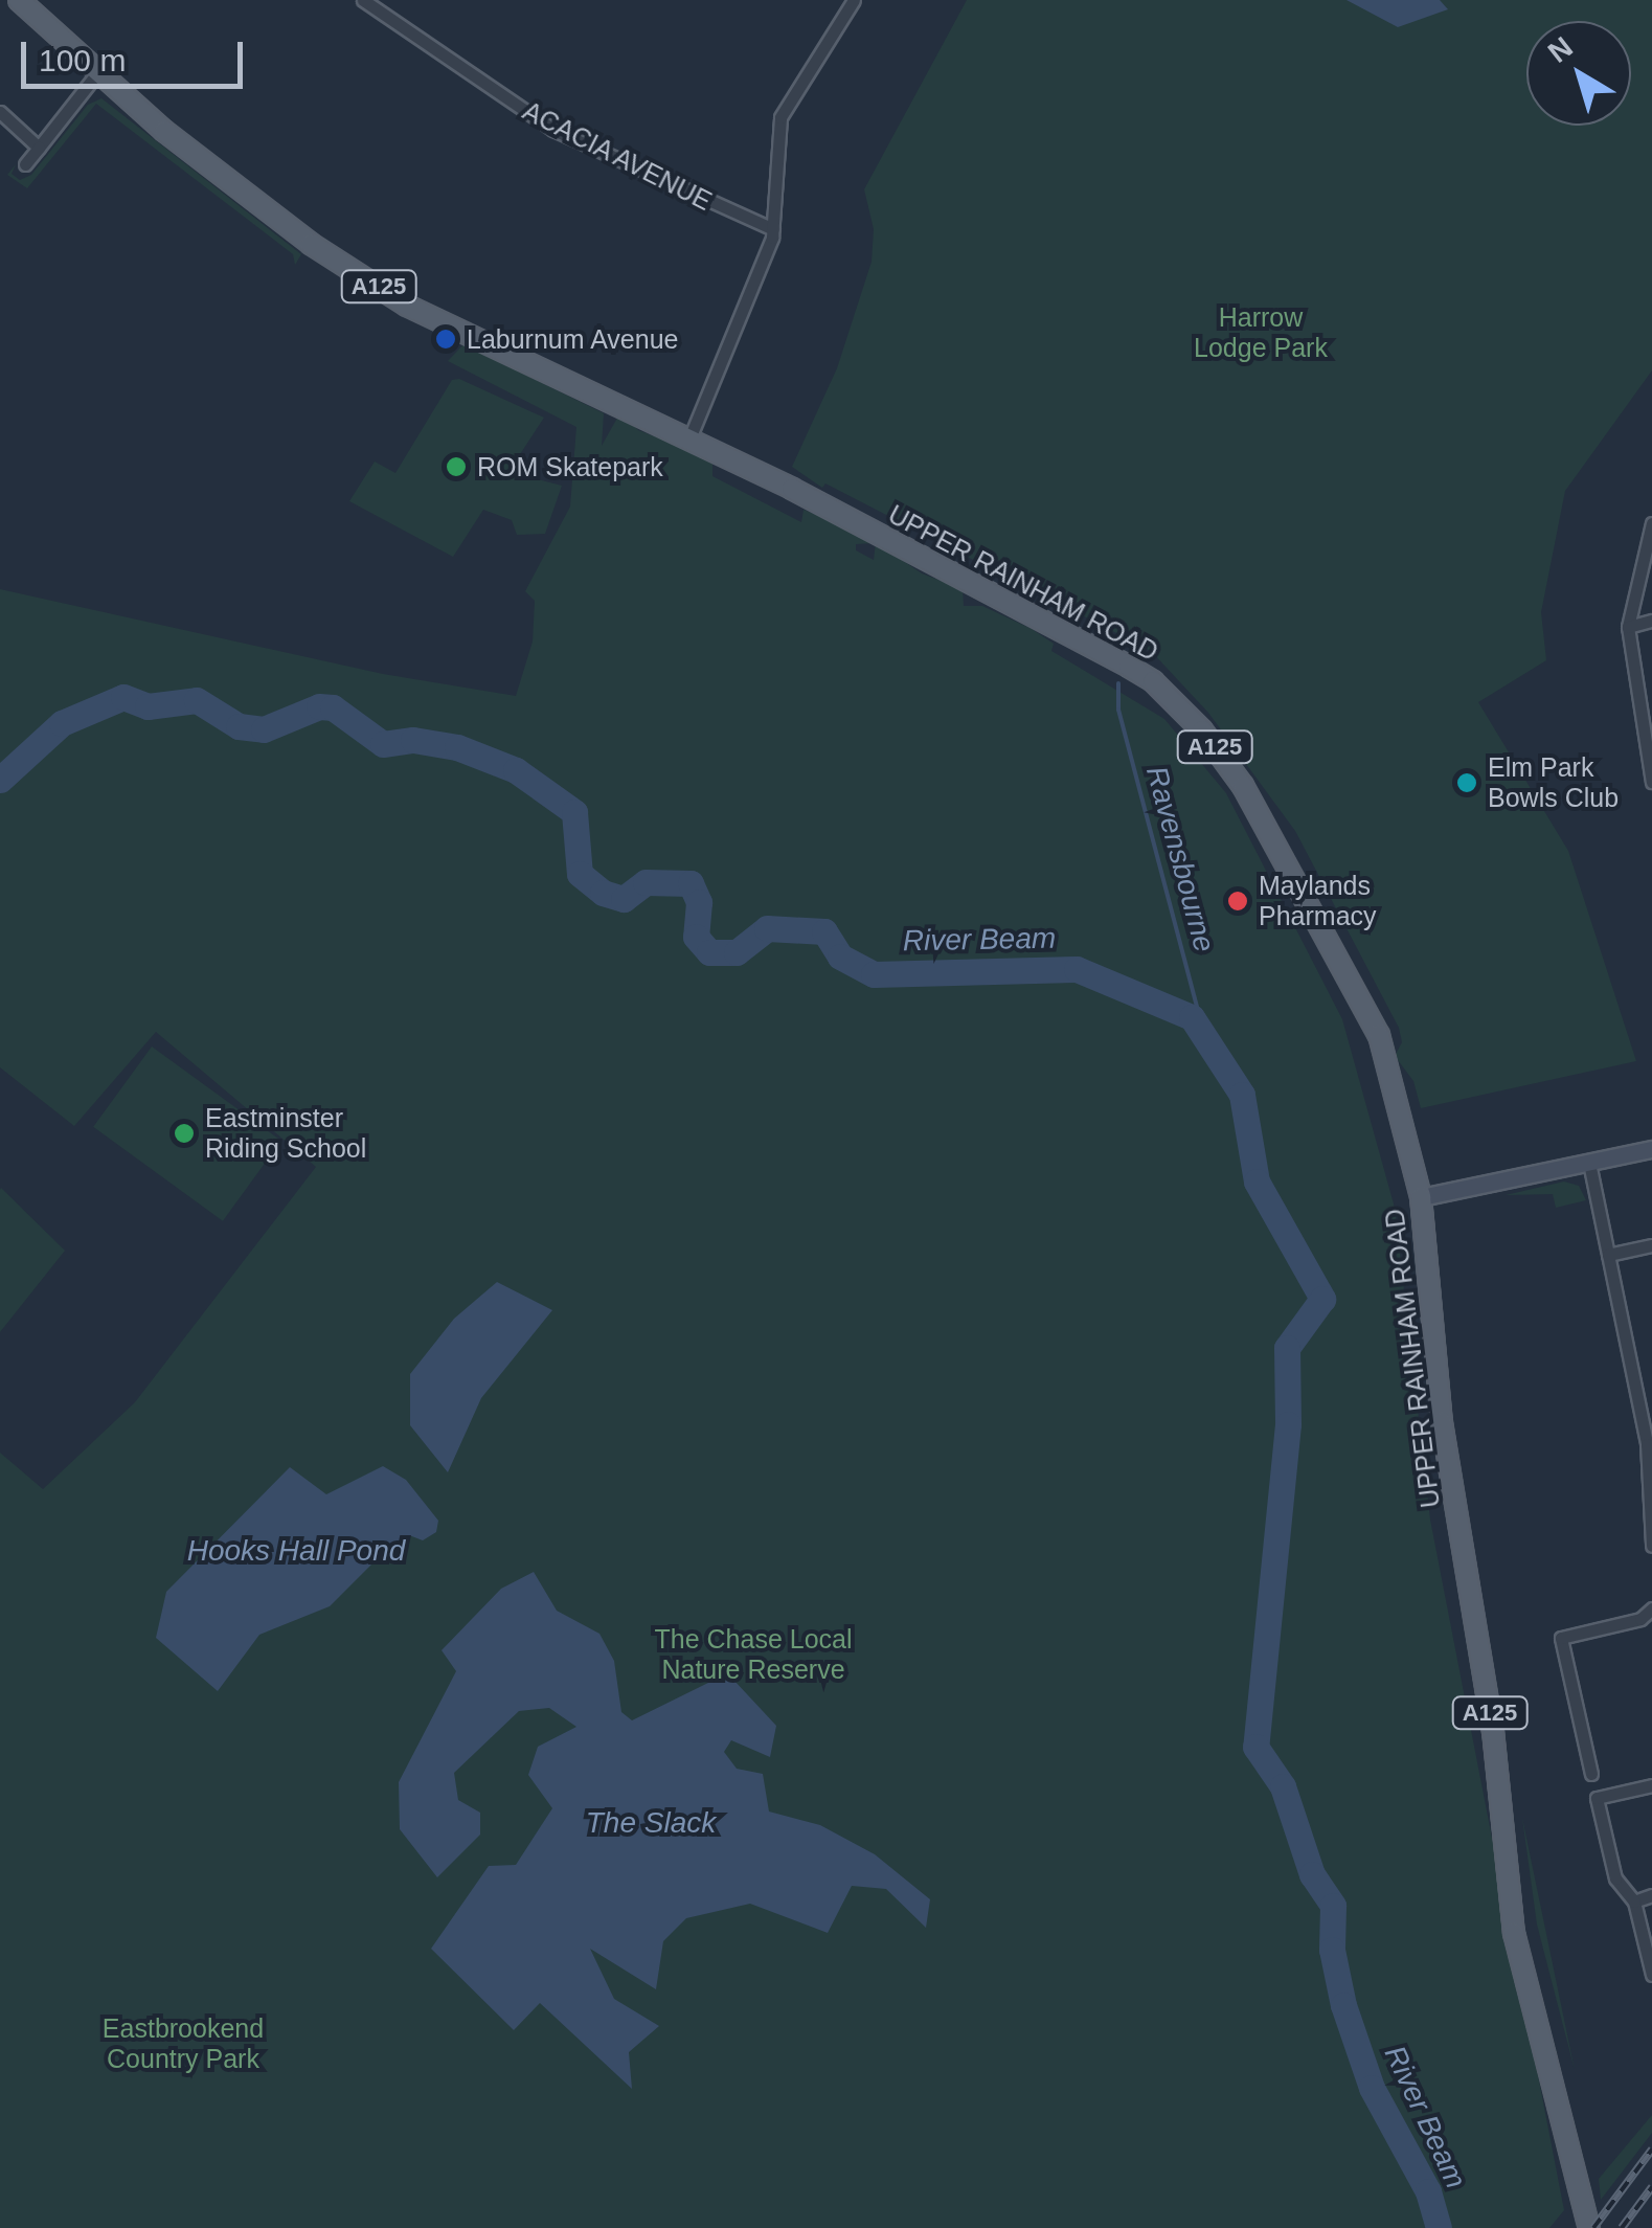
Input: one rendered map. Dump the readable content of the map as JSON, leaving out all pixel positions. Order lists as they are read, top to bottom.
{
  "streets": {
    "main road": ["A125", "UPPER RAINHAM ROAD"],
    "street": ["ACACIA AVENUE"]
  },
  "water": [
    "Ravensbourne",
    "River Beam",
    "Hooks Hall Pond",
    "The Slack"
  ],
  "parks": ["Harrow Lodge Park", "The Chase Local Nature Reserve", "Eastbrookend Country Park"],
  "places": [
    "Laburnum Avenue",
    "ROM Skatepark",
    "Elm Park Bowls Club",
    "Maylands Pharmacy",
    "Eastminster Riding School"
  ],
  "scale_bar": "100 m",
  "north": "top left"
}
